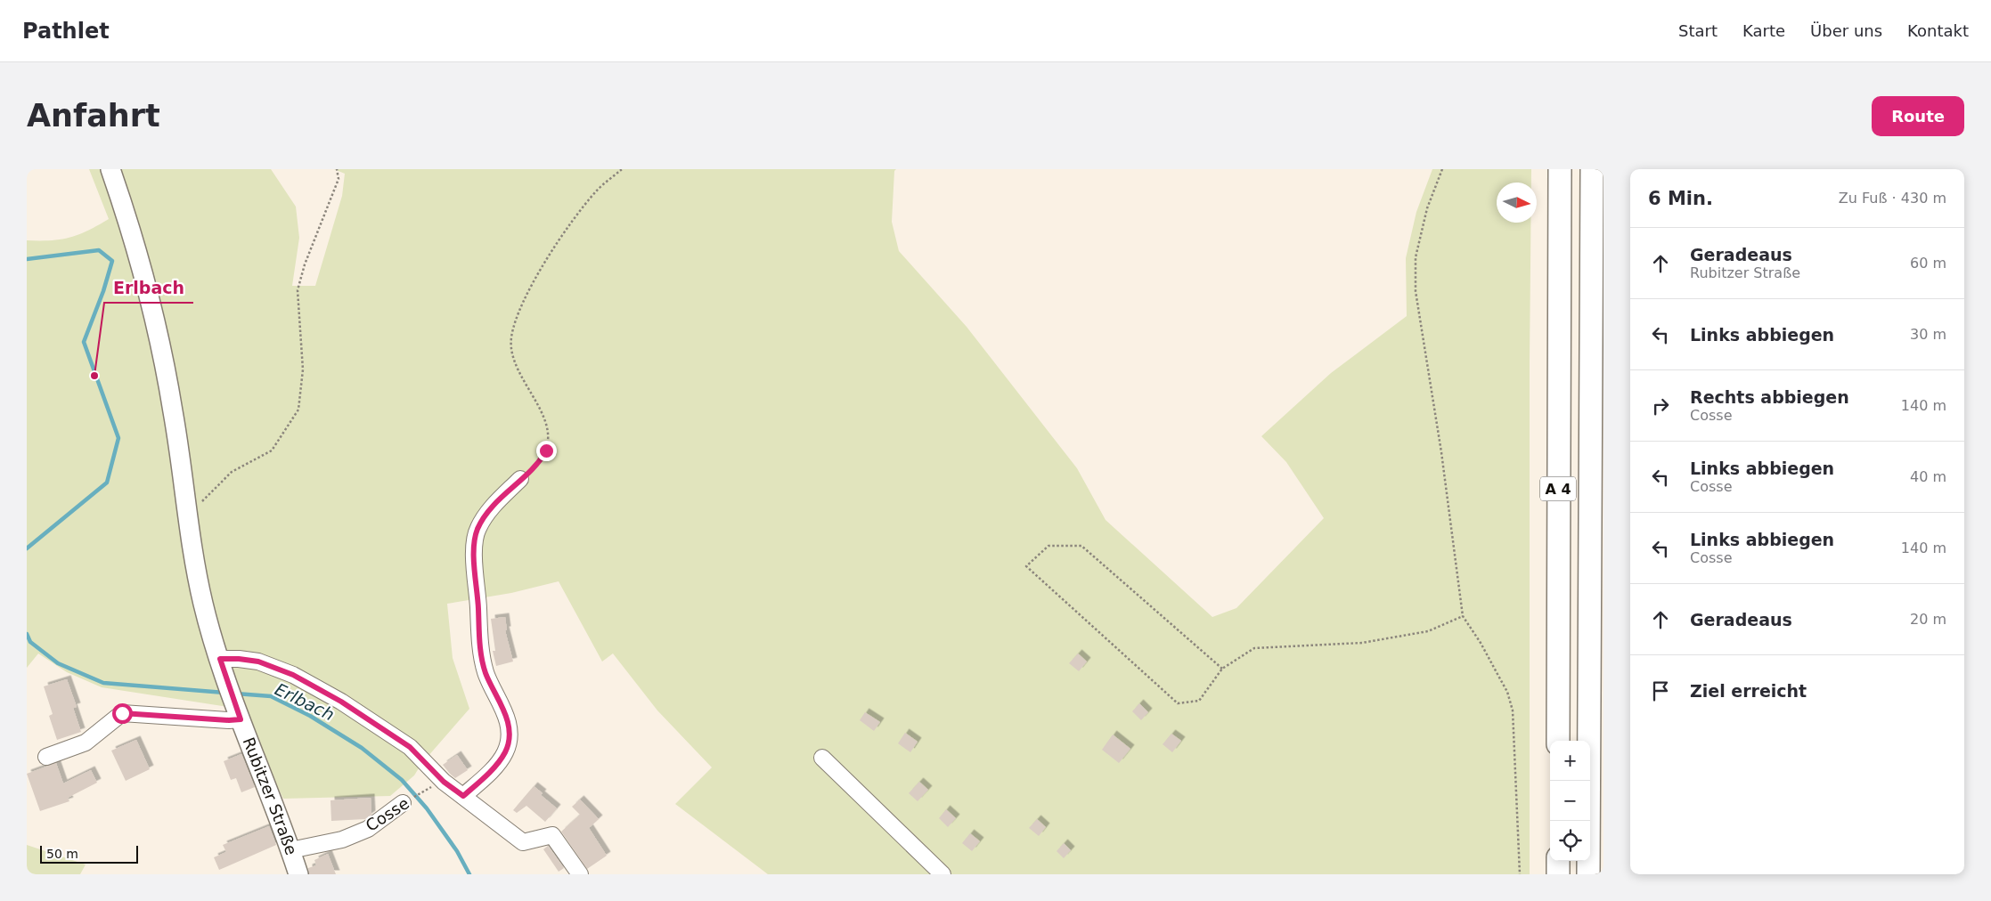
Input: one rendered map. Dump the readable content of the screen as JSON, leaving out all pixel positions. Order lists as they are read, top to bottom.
{
  "streets": {
    "highway": ["A 4"],
    "main road": ["Rubitzer Straße"],
    "street": ["Cosse"]
  },
  "crossings": [
    ["Rubitzer Straße", "Cosse"]
  ],
  "water": ["Erlbach"],
  "places": ["Erlbach"],
  "scale_bar": "50 m",
  "north": "right",
  "page": {
    "header": "Pathlet",
    "nav": [
      "Start",
      "Karte",
      "Über uns",
      "Kontakt"
    ],
    "buttons": "Route",
    "title": "Anfahrt",
    "heading": ["6 Min.", "Zu Fuß · 430 m"],
    "list": [
      ["Geradeaus", "Rubitzer Straße", "60 m"],
      ["Links abbiegen", "30 m"],
      ["Rechts abbiegen", "Cosse", "140 m"],
      ["Links abbiegen", "Cosse", "40 m"],
      ["Links abbiegen", "Cosse", "140 m"],
      ["Geradeaus", "20 m"],
      "Ziel erreicht"
    ],
    "map_buttons": ["+", "−"],
    "scale": "50 m"
  }
}
